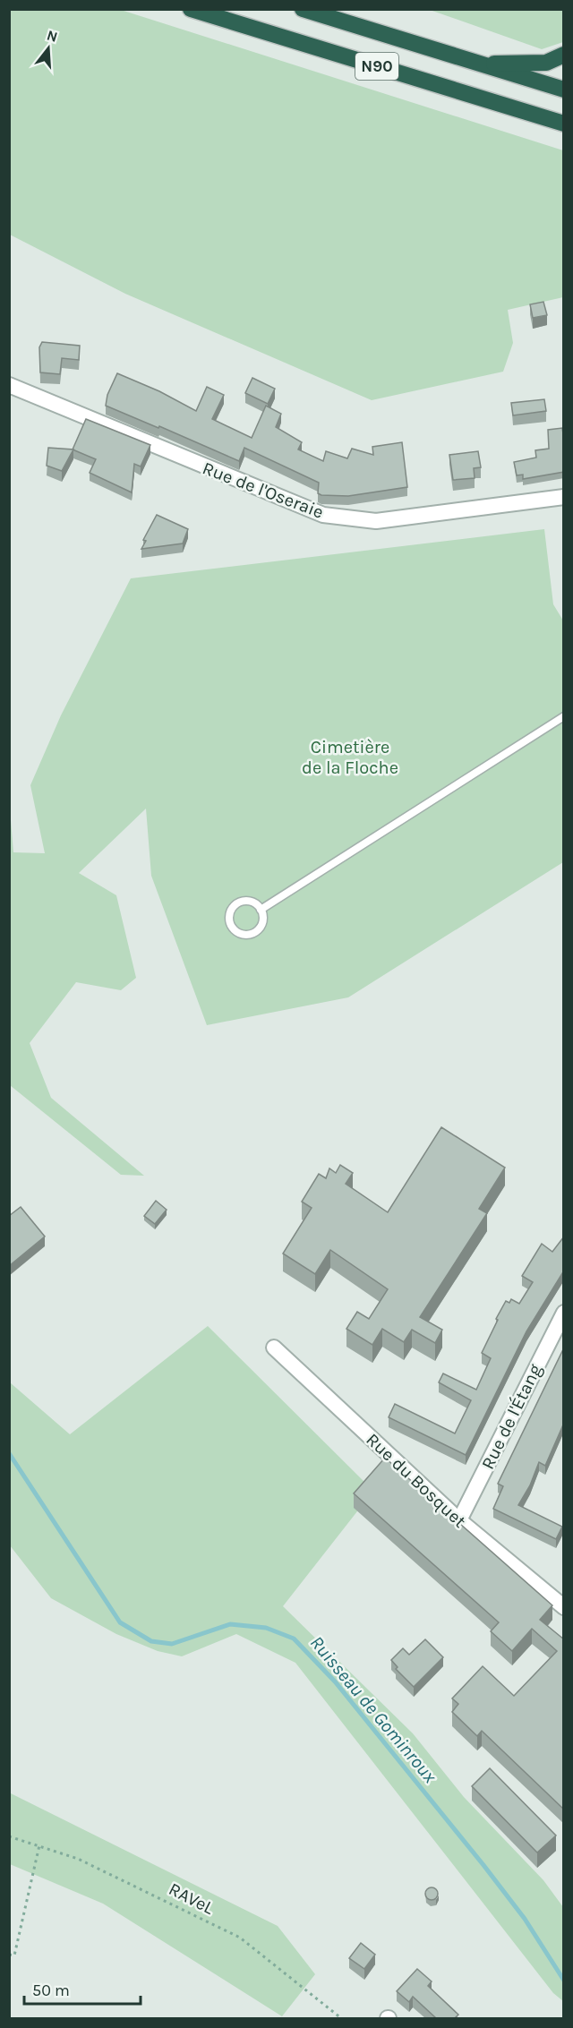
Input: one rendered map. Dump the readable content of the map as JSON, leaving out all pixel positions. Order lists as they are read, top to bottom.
{
  "streets": {
    "highway": ["N90"],
    "street": ["Rue de l'Oseraie", "Rue de l'Étang", "Rue du Bosquet"],
    "path": ["RAVeL"]
  },
  "crossings": [
    ["Rue de l'Étang", "Rue du Bosquet"]
  ],
  "water": ["Ruisseau de Gominroux"],
  "parks": ["Cimetière de la Floche"],
  "scale_bar": "50 m",
  "north": "top"
}
